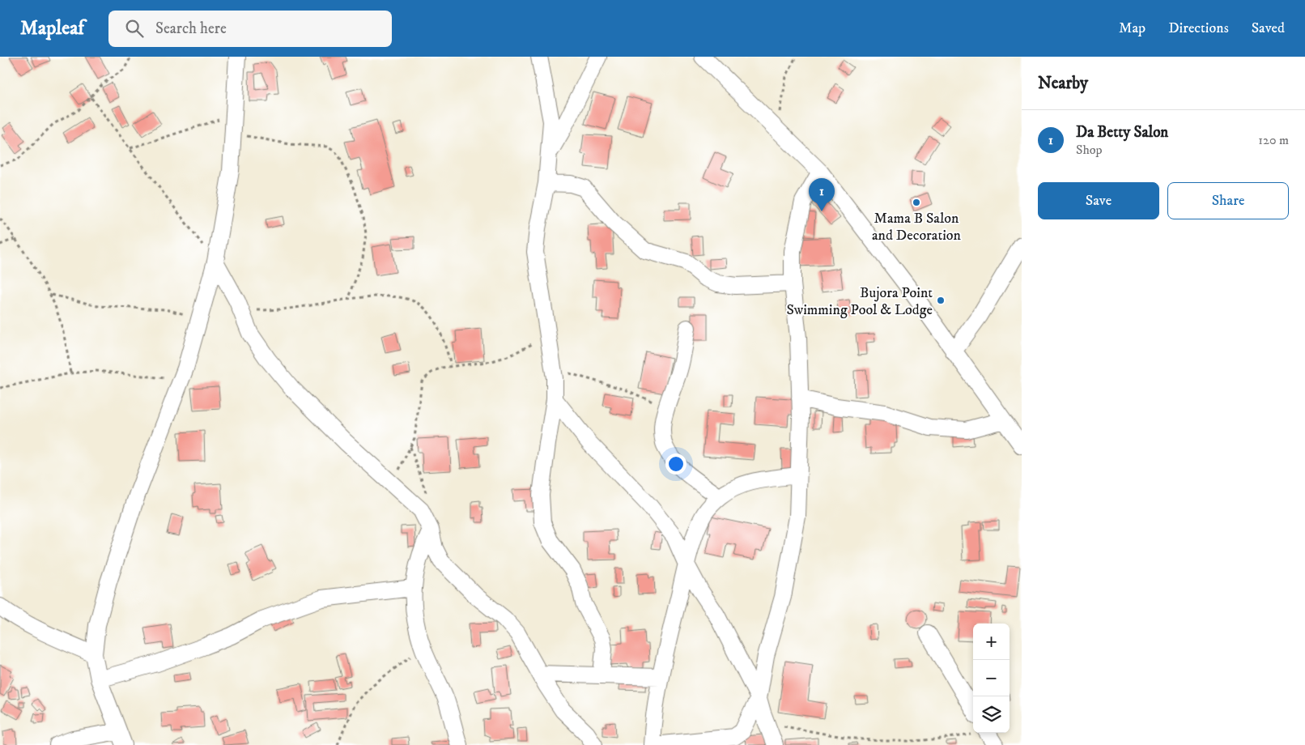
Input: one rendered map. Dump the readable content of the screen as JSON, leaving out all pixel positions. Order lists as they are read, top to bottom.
{
  "places": ["Mama B Salon and Decoration", "Bujora Point Swimming Pool & Lodge"],
  "page": {
    "header": "Mapleaf",
    "search": "Search here",
    "nav": ["Map", "Directions", "Saved"],
    "heading": "Nearby",
    "list": [
      {
        "mark": "1",
        "name": "Da Betty Salon",
        "note": "Shop",
        "value": "120 m"
      }
    ],
    "buttons": ["Save", "Share"],
    "pins": "1",
    "map_buttons": ["+", "−"]
  }
}
